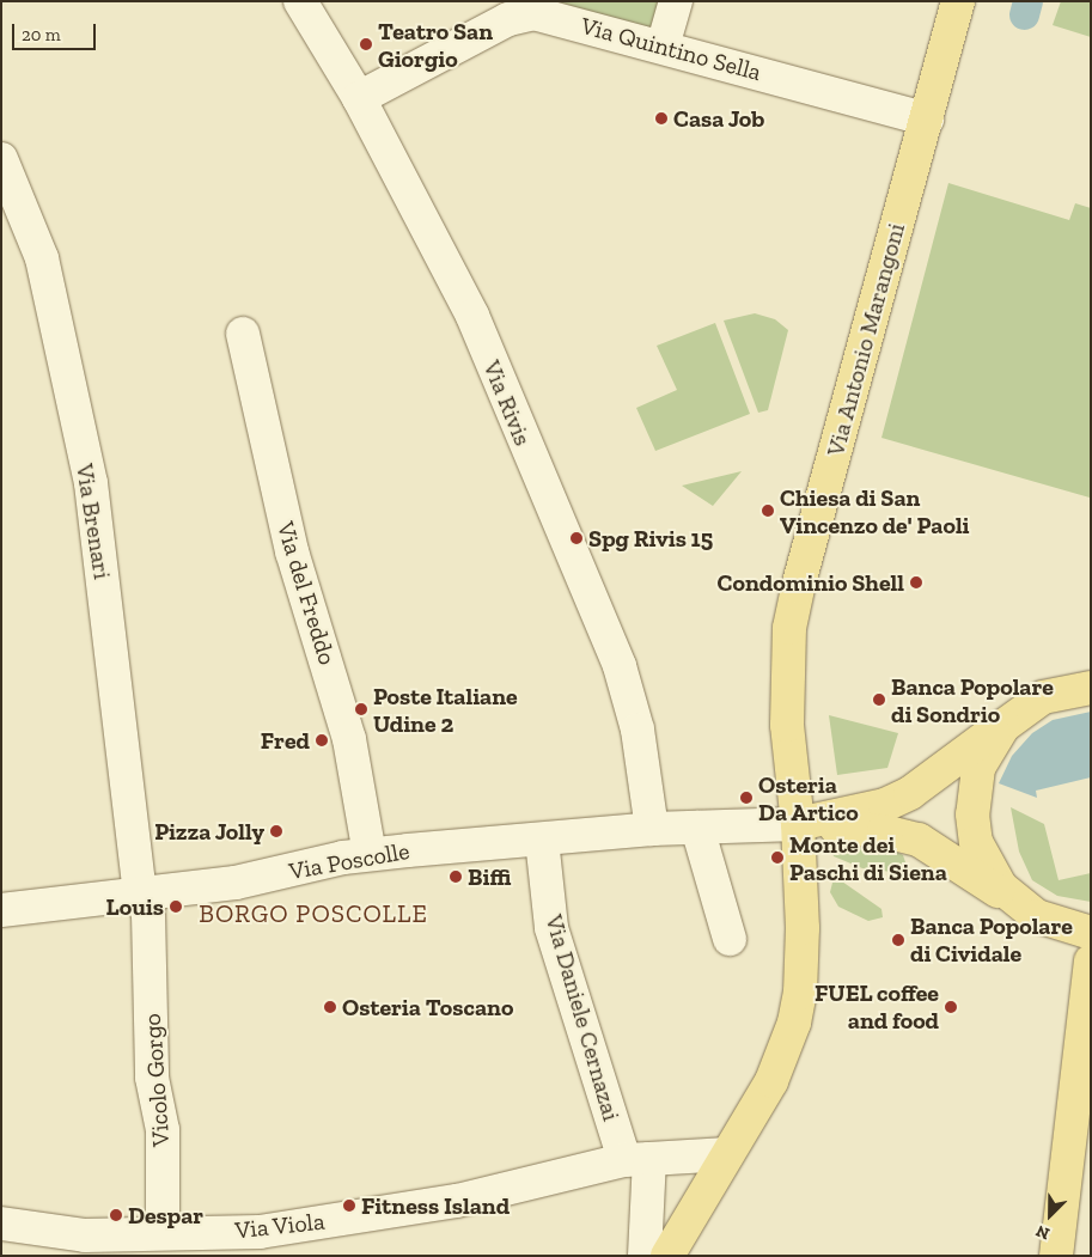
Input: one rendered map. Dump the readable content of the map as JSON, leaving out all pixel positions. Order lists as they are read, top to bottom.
{
  "streets": {
    "main road": ["Via Antonio Marangoni"],
    "street": [
      "Via Quintino Sella",
      "Via Rivis",
      "Via Brenari",
      "Via del Freddo",
      "Via Poscolle",
      "Via Daniele Cernazai",
      "Vicolo Gorgo",
      "Via Viola"
    ]
  },
  "crossings": [
    ["Via Quintino Sella", "Via Antonio Marangoni"],
    ["Via Quintino Sella", "Via Rivis"],
    ["Via Antonio Marangoni", "Via Poscolle"],
    ["Via Antonio Marangoni", "Via Viola"],
    ["Via Rivis", "Via Poscolle"],
    ["Via Brenari", "Via Poscolle"],
    ["Via Brenari", "Vicolo Gorgo"],
    ["Via del Freddo", "Via Poscolle"],
    ["Via Poscolle", "Via Daniele Cernazai"],
    ["Via Poscolle", "Vicolo Gorgo"],
    ["Via Daniele Cernazai", "Via Viola"],
    ["Vicolo Gorgo", "Via Viola"]
  ],
  "districts": ["BORGO POSCOLLE"],
  "places": [
    "Teatro San Giorgio",
    "Casa Job",
    "Chiesa di San Vincenzo de' Paoli",
    "Spg Rivis 15",
    "Condominio Shell",
    "Banca Popolare di Sondrio",
    "Poste Italiane Udine 2",
    "Fred",
    "Osteria Da Artico",
    "Pizza Jolly",
    "Monte dei Paschi di Siena",
    "Biffi",
    "Louis",
    "Banca Popolare di Cividale",
    "Osteria Toscano",
    "FUEL coffee and food",
    "Fitness Island",
    "Despar"
  ],
  "scale_bar": "20 m",
  "north": "bottom left"
}
